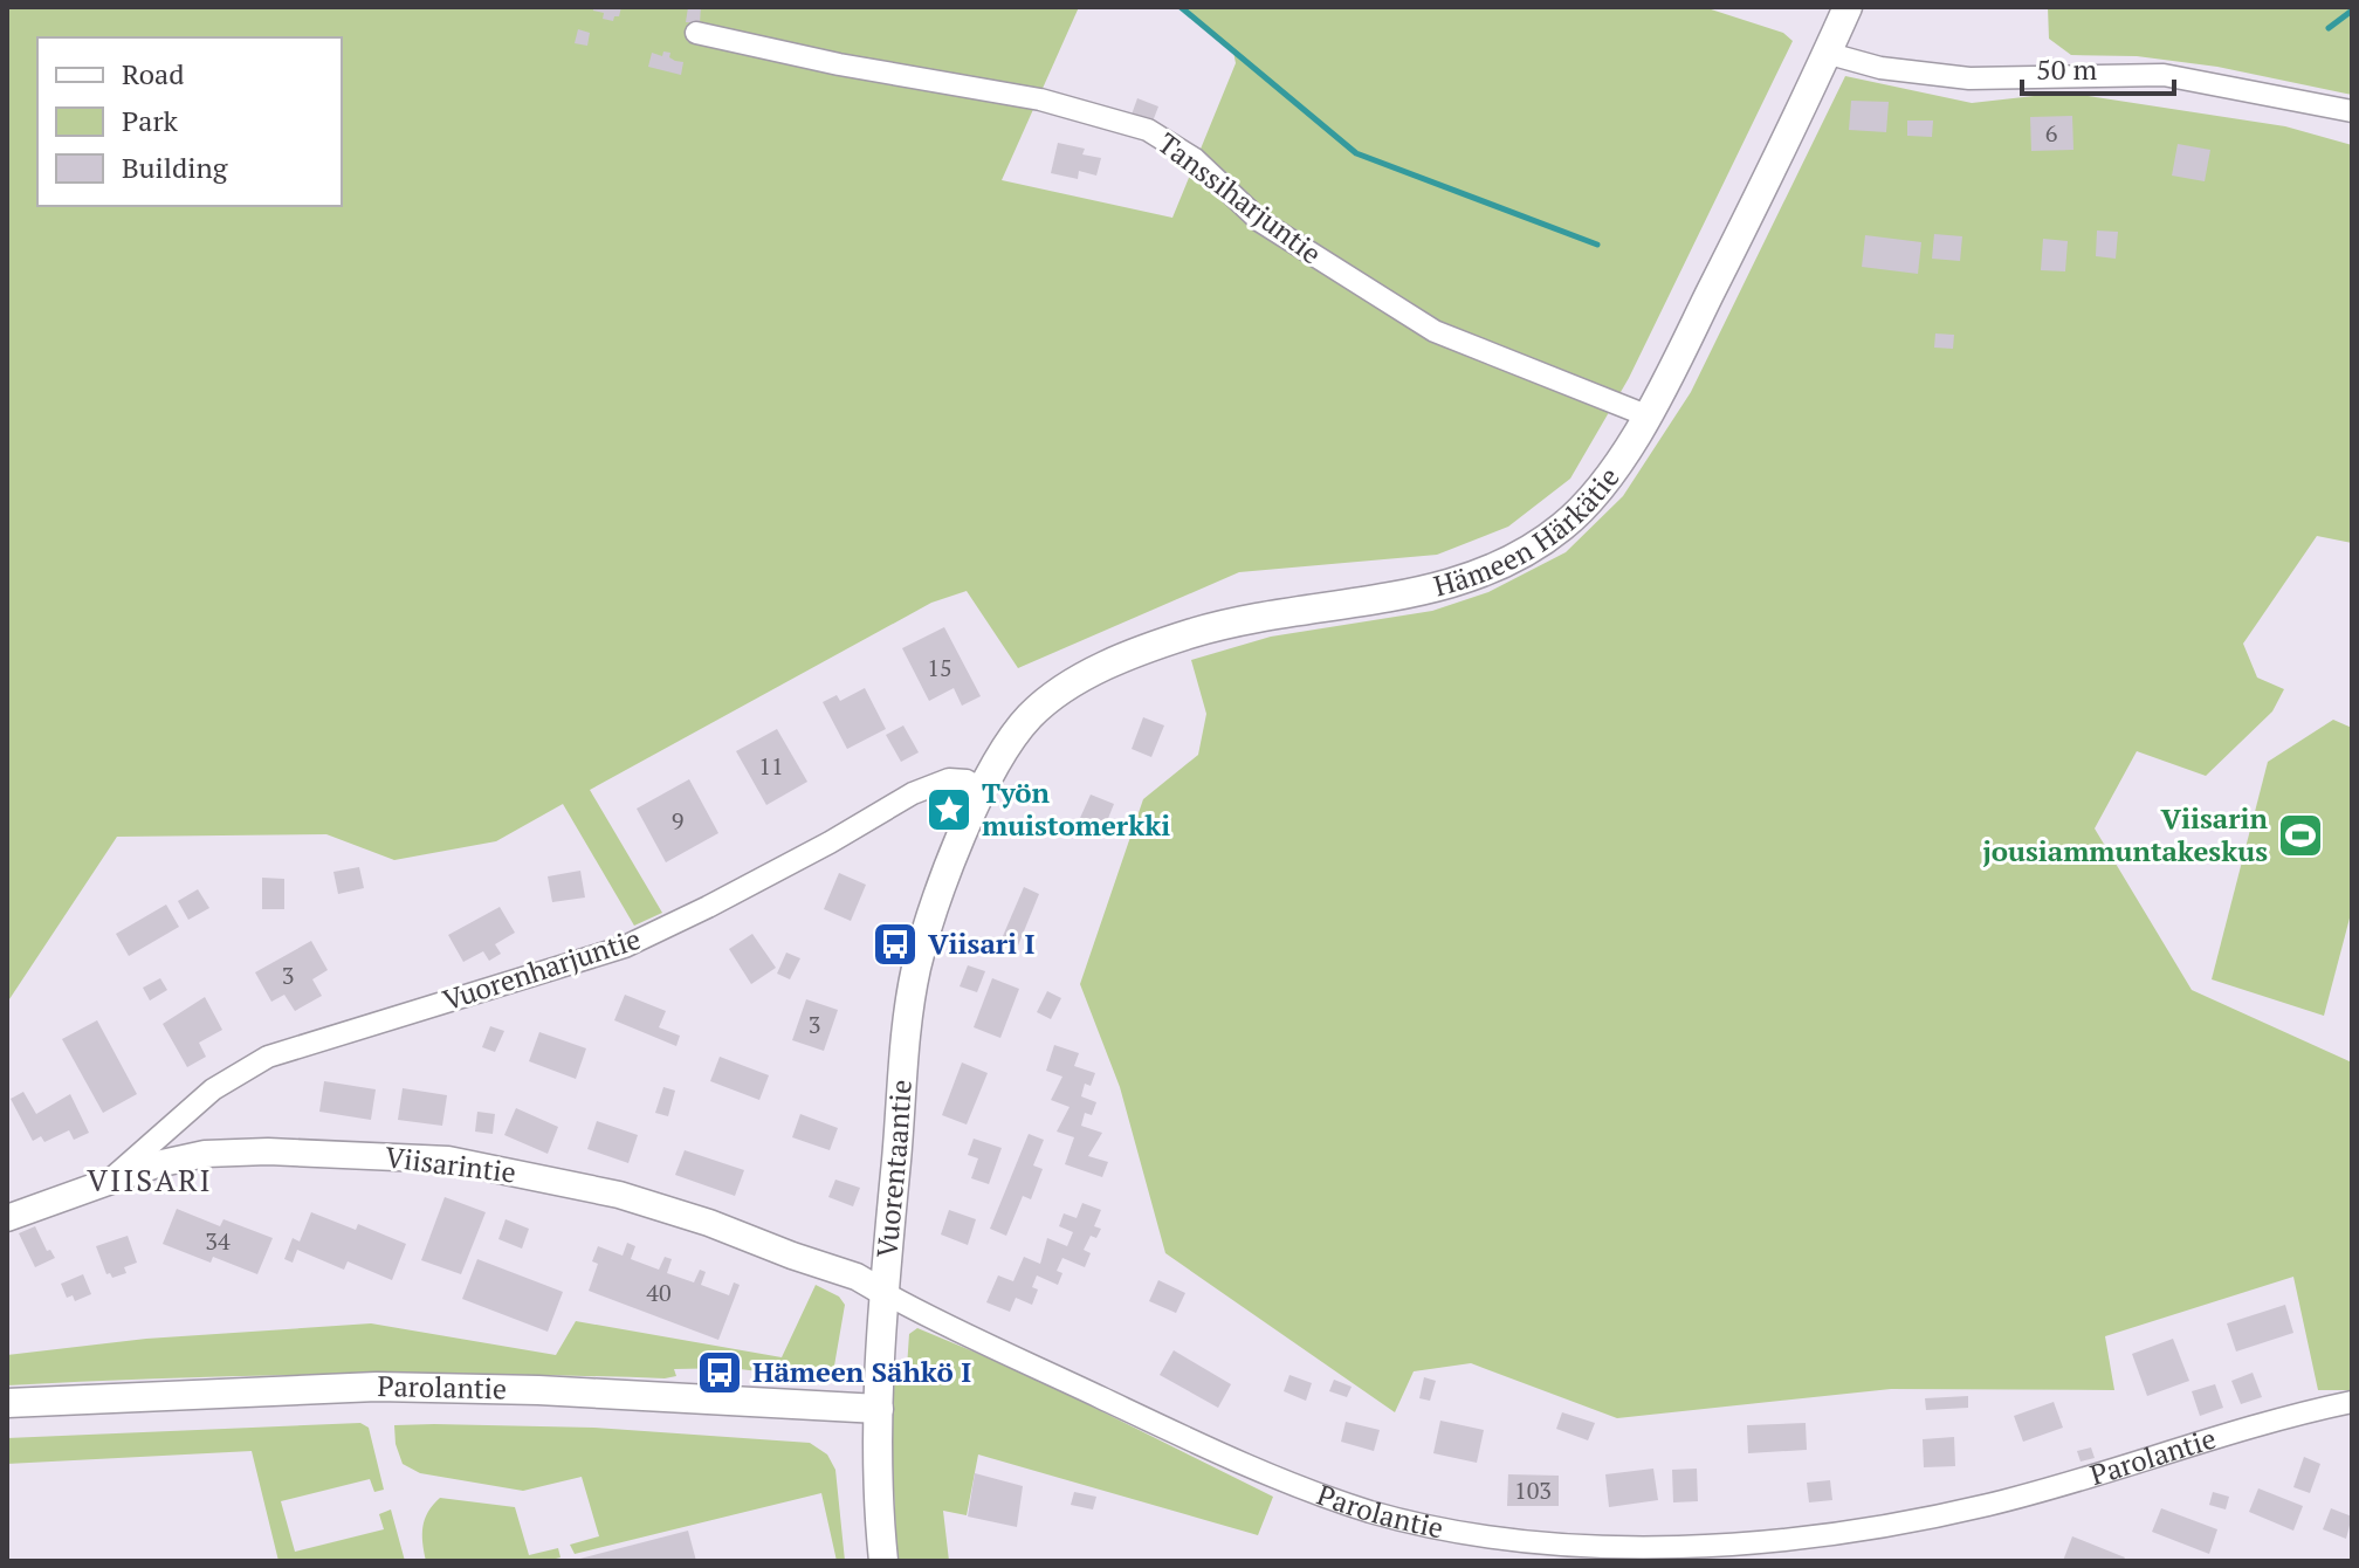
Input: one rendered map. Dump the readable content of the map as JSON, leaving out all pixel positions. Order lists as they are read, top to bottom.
{
  "streets": {
    "main road": ["Hämeen Härkätie", "Vuorentaantie", "Parolantie"],
    "street": ["Tanssiharjuntie", "Vuorenharjuntie", "Viisarintie"]
  },
  "crossings": [
    ["Tanssiharjuntie", "Hämeen Härkätie"],
    ["Hämeen Härkätie", "Vuorenharjuntie"],
    ["Hämeen Härkätie", "Vuorentaantie"],
    ["Vuorenharjuntie", "Viisarintie"],
    ["Vuorenharjuntie", "Vuorentaantie"],
    ["Viisarintie", "Vuorentaantie"],
    ["Viisarintie", "Parolantie"],
    ["Vuorentaantie", "Parolantie"]
  ],
  "districts": ["VIISARI"],
  "places": {
    "place": ["Työn muistomerkki"],
    "sports": ["Viisarin jousiammuntakeskus"],
    "bus stop": ["Viisari I", "Hämeen Sähkö I"]
  },
  "house_numbers": [
    "6",
    "15",
    "11",
    "9",
    "3",
    "3",
    "34",
    "40",
    "103"
  ],
  "legend": ["Road", "Park", "Building"],
  "scale_bar": "50 m"
}
